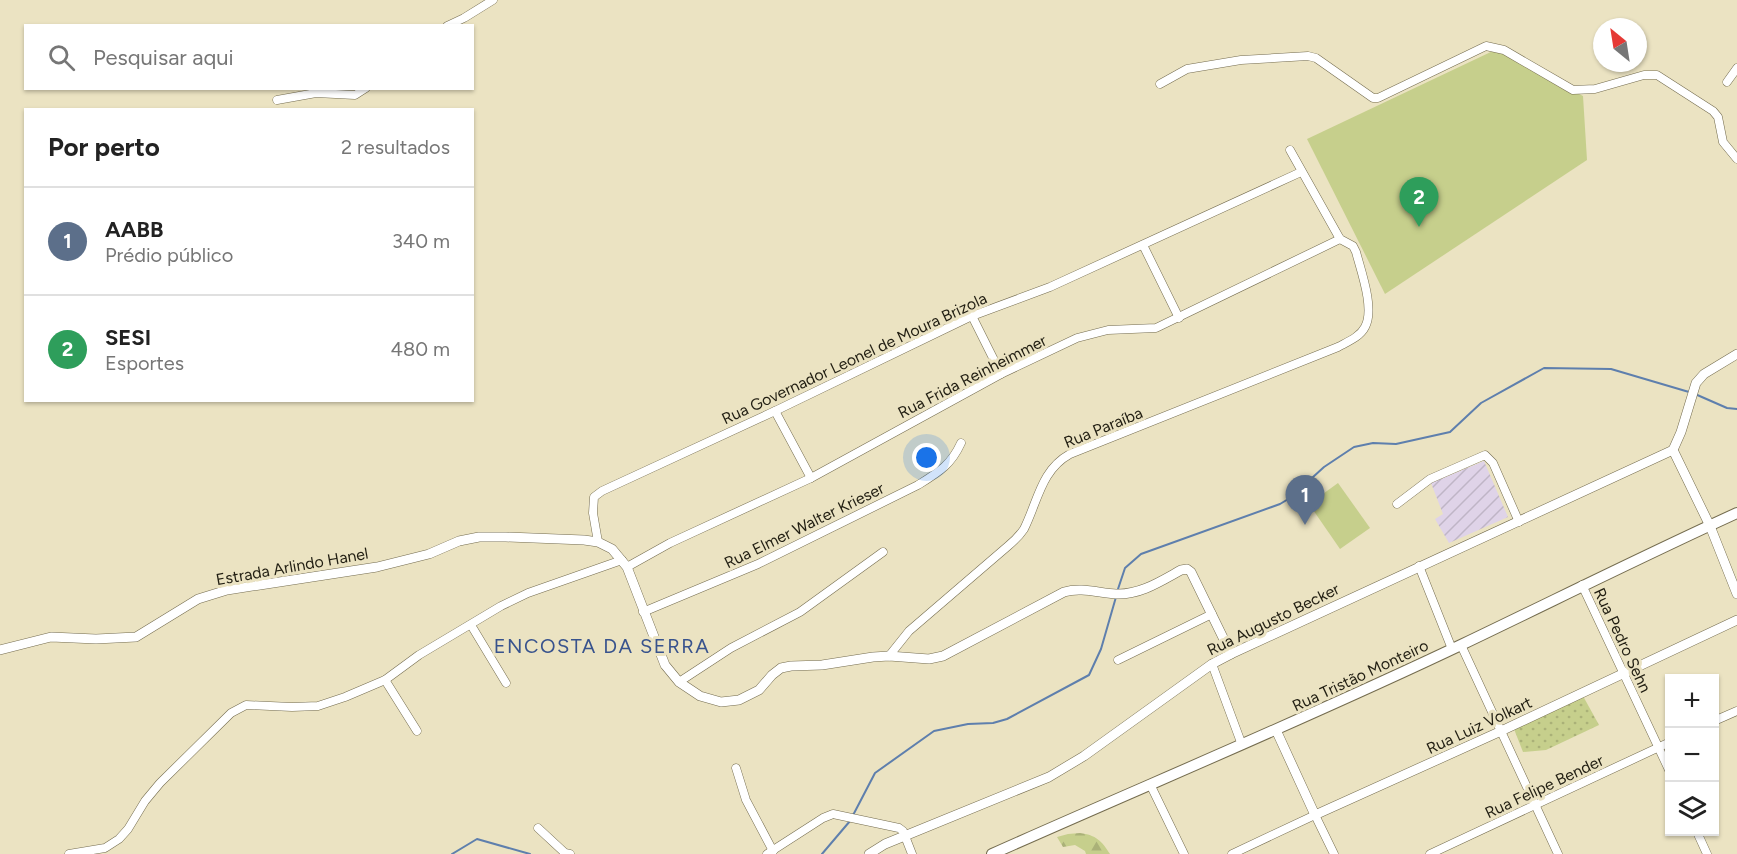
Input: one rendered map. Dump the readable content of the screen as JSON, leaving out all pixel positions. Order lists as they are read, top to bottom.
{
  "streets": {
    "main road": ["Rua Tristão Monteiro"],
    "street": [
      "Rua Governador Leonel de Moura Brizola",
      "Rua Frida Reinheimmer",
      "Rua Paraíba",
      "Rua Elmer Walter Krieser",
      "Estrada Arlindo Hanel",
      "Rua Augusto Becker",
      "Rua Pedro Sehn",
      "Rua Luiz Volkart",
      "Rua Felipe Bender"
    ]
  },
  "crossings": [
    ["Rua Governador Leonel de Moura Brizola", "Estrada Arlindo Hanel"],
    ["Rua Frida Reinheimmer", "Rua Paraíba"],
    ["Rua Pedro Sehn", "Rua Tristão Monteiro"],
    ["Rua Pedro Sehn", "Rua Luiz Volkart"],
    ["Rua Pedro Sehn", "Rua Felipe Bender"]
  ],
  "districts": ["ENCOSTA DA SERRA"],
  "north": "top left",
  "page": {
    "search": "Pesquisar aqui",
    "heading": ["Por perto", "2 resultados"],
    "pins": ["2", "1"],
    "list": [
      {
        "mark": "1",
        "name": "AABB",
        "note": "Prédio público",
        "value": "340 m"
      },
      {
        "mark": "2",
        "name": "SESI",
        "note": "Esportes",
        "value": "480 m"
      }
    ],
    "map_buttons": ["+", "−"]
  }
}
